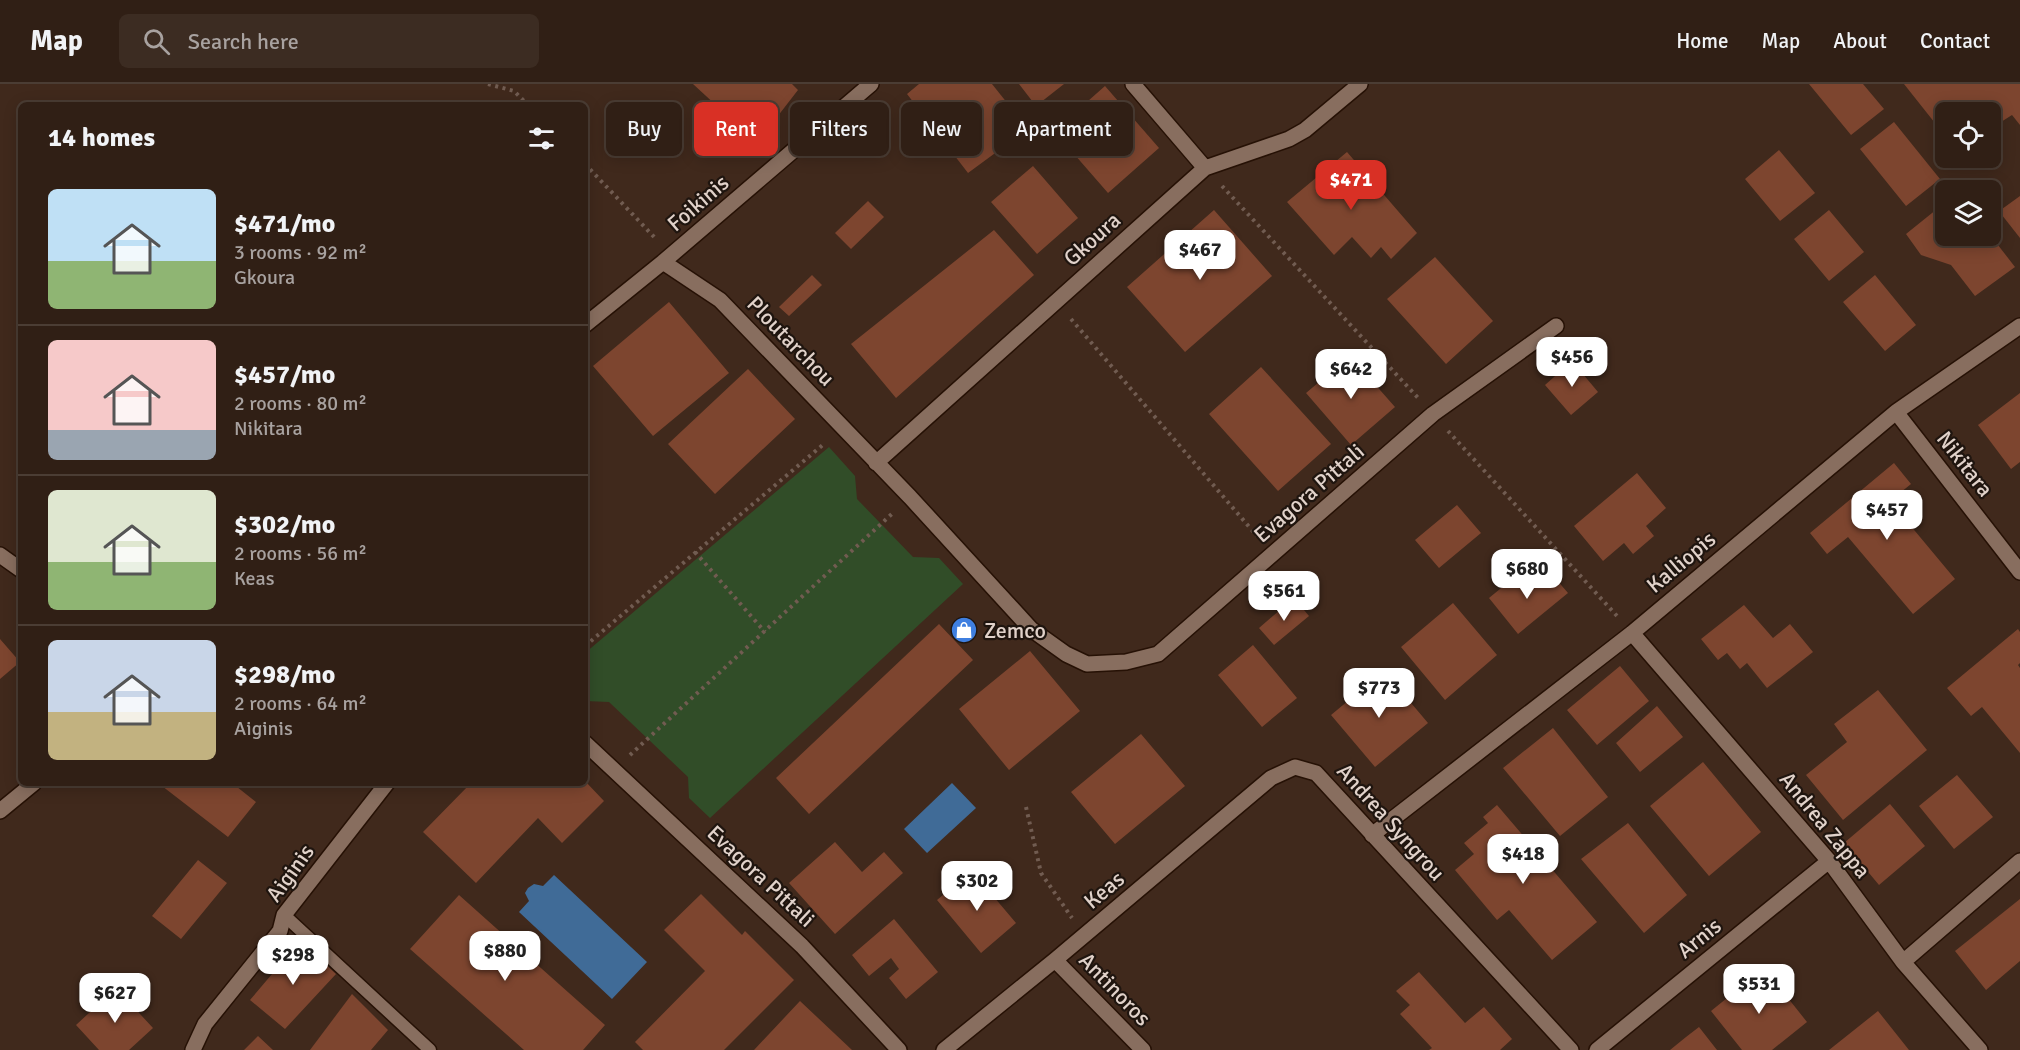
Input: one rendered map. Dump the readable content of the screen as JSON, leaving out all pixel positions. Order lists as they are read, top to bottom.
{
  "streets": {
    "street": [
      "Foikinis",
      "Gkoura",
      "Ploutarchou",
      "Nikitara",
      "Evagora Pittali",
      "Kalliopis",
      "Andrea Syngrou",
      "Andrea Zappa",
      "Aiginis",
      "Keas",
      "Arnis",
      "Antinoros"
    ]
  },
  "crossings": [
    ["Foikinis", "Ploutarchou"],
    ["Gkoura", "Ploutarchou"],
    ["Gkoura", "Evagora Pittali"],
    ["Ploutarchou", "Evagora Pittali"],
    ["Nikitara", "Kalliopis"],
    ["Kalliopis", "Andrea Syngrou"],
    ["Kalliopis", "Andrea Zappa"],
    ["Andrea Syngrou", "Keas"],
    ["Andrea Zappa", "Arnis"],
    ["Keas", "Antinoros"]
  ],
  "places": {
    "shop": ["Zemco"]
  },
  "page": {
    "header": "Map",
    "search": "Search here",
    "nav": [
      "Home",
      "Map",
      "About",
      "Contact"
    ],
    "chip": [
      "Buy",
      "Rent",
      "Filters",
      "New",
      "Apartment"
    ],
    "heading": "14 homes",
    "price": [
      "$471",
      "$467",
      "$456",
      "$642",
      "$457",
      "$680",
      "$561",
      "$773",
      "$418",
      "$302",
      "$880",
      "$298",
      "$531",
      "$627"
    ],
    "list": [
      {
        "name": "$471/mo",
        "note": "3 rooms · 92 m² · Gkoura"
      },
      {
        "name": "$457/mo",
        "note": "2 rooms · 80 m² · Nikitara"
      },
      {
        "name": "$302/mo",
        "note": "2 rooms · 56 m² · Keas"
      },
      {
        "name": "$298/mo",
        "note": "2 rooms · 64 m² · Aiginis"
      }
    ]
  }
}
